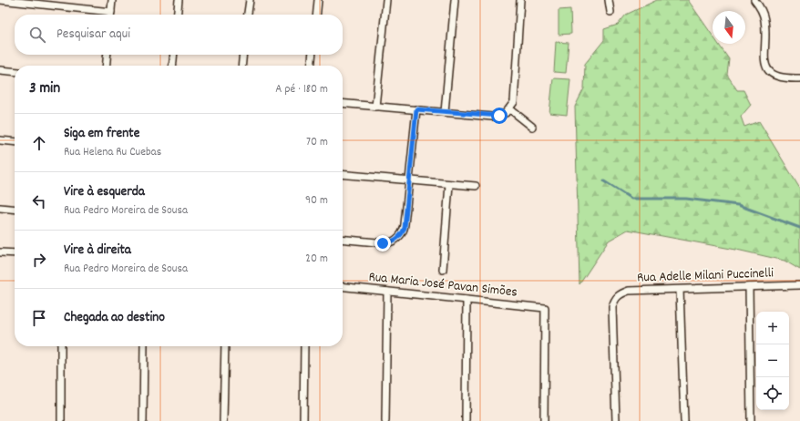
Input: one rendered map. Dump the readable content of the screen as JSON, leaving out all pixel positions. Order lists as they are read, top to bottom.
{
  "streets": {
    "street": ["Rua Adelle Milani Puccinelli", "Rua Maria José Pavan Simões"]
  },
  "north": "bottom",
  "page": {
    "search": "Pesquisar aqui",
    "heading": ["3 min", "A pé · 180 m"],
    "list": [
      ["Siga em frente", "Rua Helena Ru Cuebas", "70 m"],
      ["Vire à esquerda", "Rua Pedro Moreira de Sousa", "90 m"],
      ["Vire à direita", "Rua Pedro Moreira de Sousa", "20 m"],
      "Chegada ao destino"
    ],
    "map_buttons": ["+", "−"]
  }
}
